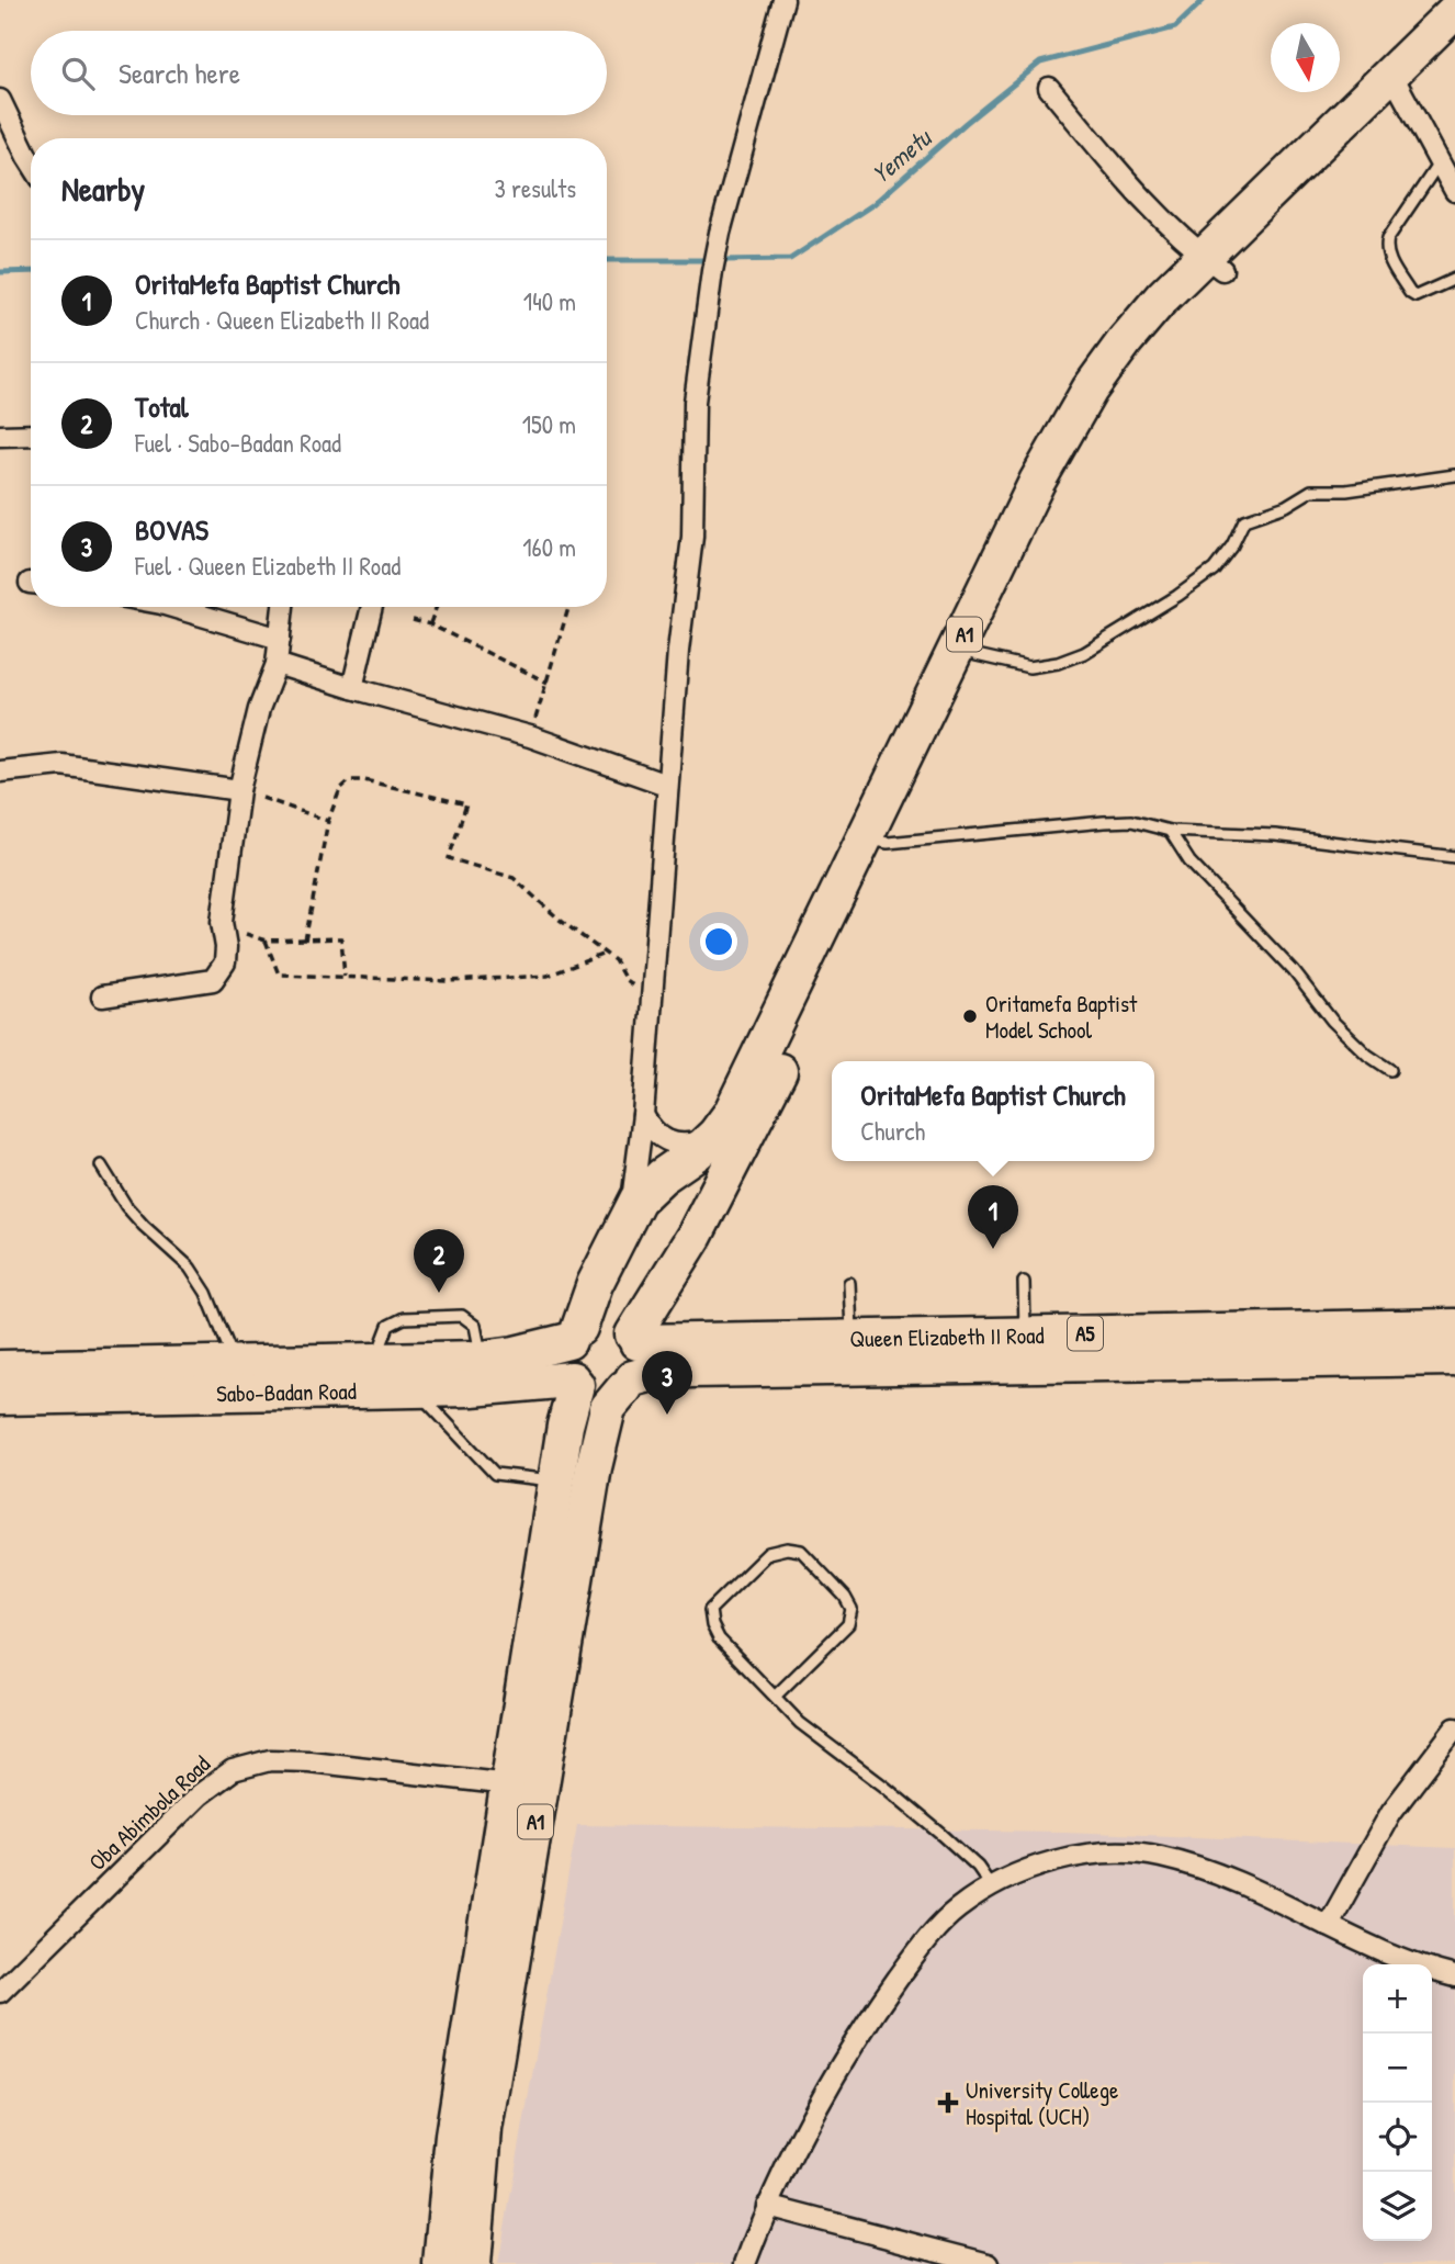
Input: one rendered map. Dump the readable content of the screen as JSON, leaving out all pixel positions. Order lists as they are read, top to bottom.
{
  "streets": {
    "highway": [
      "A1",
      "A5",
      "Queen Elizabeth II Road",
      "Sabo-Badan Road"
    ],
    "street": ["Oba Abimbola Road"]
  },
  "crossings": [
    ["A1", "A5"],
    ["A1", "Sabo-Badan Road"],
    ["A1", "Oba Abimbola Road"],
    ["A5", "Queen Elizabeth II Road"],
    ["A5", "Sabo-Badan Road"]
  ],
  "water": ["Yemetu"],
  "places": {
    "other": ["Oritamefa Baptist Model School"],
    "health": ["University College Hospital (UCH)"]
  },
  "north": "bottom",
  "page": {
    "search": "Search here",
    "heading": ["Nearby", "3 results"],
    "list": [
      {
        "mark": "1",
        "name": "OritaMefa Baptist Church",
        "note": "Church · Queen Elizabeth II Road",
        "value": "140 m"
      },
      {
        "mark": "2",
        "name": "Total",
        "note": "Fuel · Sabo-Badan Road",
        "value": "150 m"
      },
      {
        "mark": "3",
        "name": "BOVAS",
        "note": "Fuel · Queen Elizabeth II Road",
        "value": "160 m"
      }
    ],
    "popup": ["OritaMefa Baptist Church", "Church"],
    "pins": ["1", "2", "3"],
    "map_buttons": ["+", "−"]
  }
}
